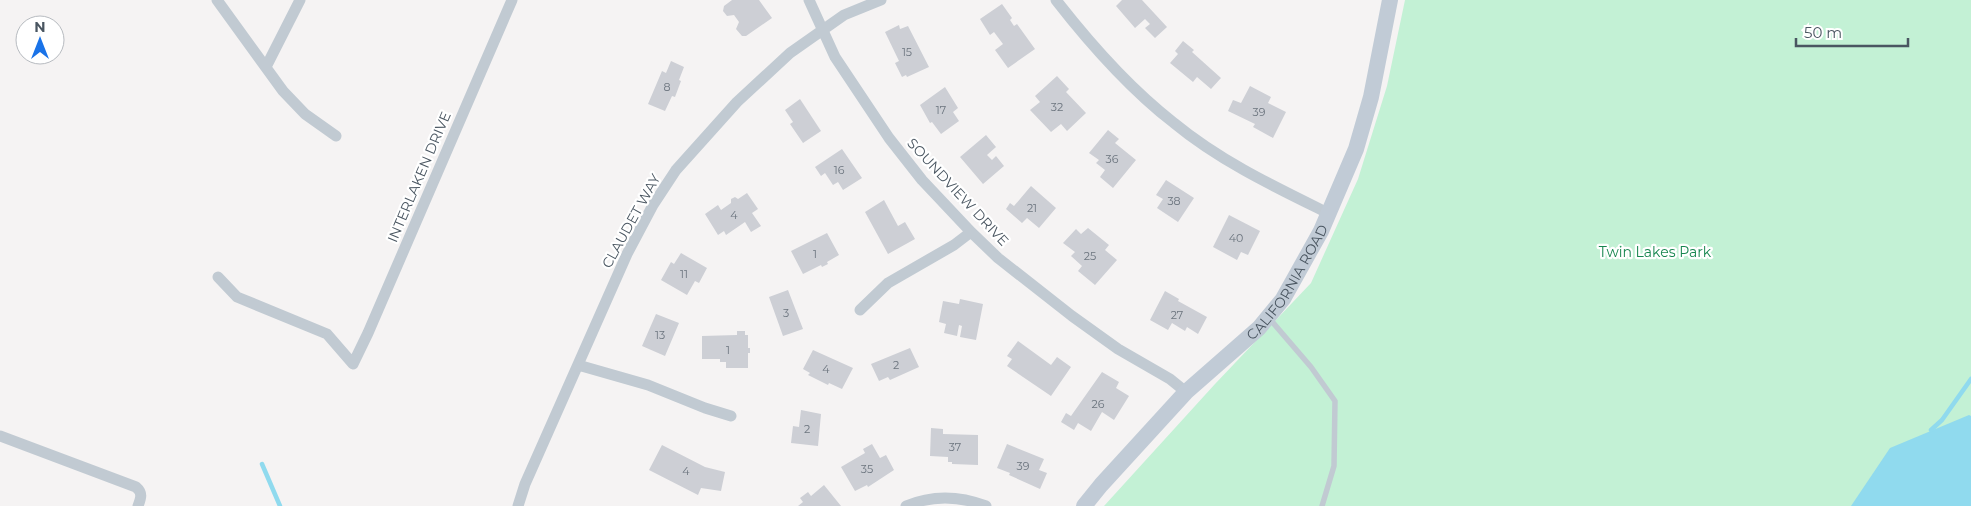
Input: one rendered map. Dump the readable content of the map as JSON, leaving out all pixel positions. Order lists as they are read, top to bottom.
{
  "streets": {
    "main road": ["CALIFORNIA ROAD"],
    "street": ["INTERLAKEN DRIVE", "SOUNDVIEW DRIVE", "CLAUDET WAY"]
  },
  "crossings": [
    ["SOUNDVIEW DRIVE", "CLAUDET WAY"],
    ["SOUNDVIEW DRIVE", "CALIFORNIA ROAD"]
  ],
  "parks": ["Twin Lakes Park"],
  "house_numbers": [
    "15",
    "8",
    "32",
    "17",
    "39",
    "36",
    "16",
    "38",
    "21",
    "4",
    "40",
    "1",
    "25",
    "11",
    "3",
    "27",
    "13",
    "1",
    "2",
    "4",
    "26",
    "2",
    "37",
    "39",
    "35",
    "4"
  ],
  "scale_bar": "50 m",
  "north": "top"
}
